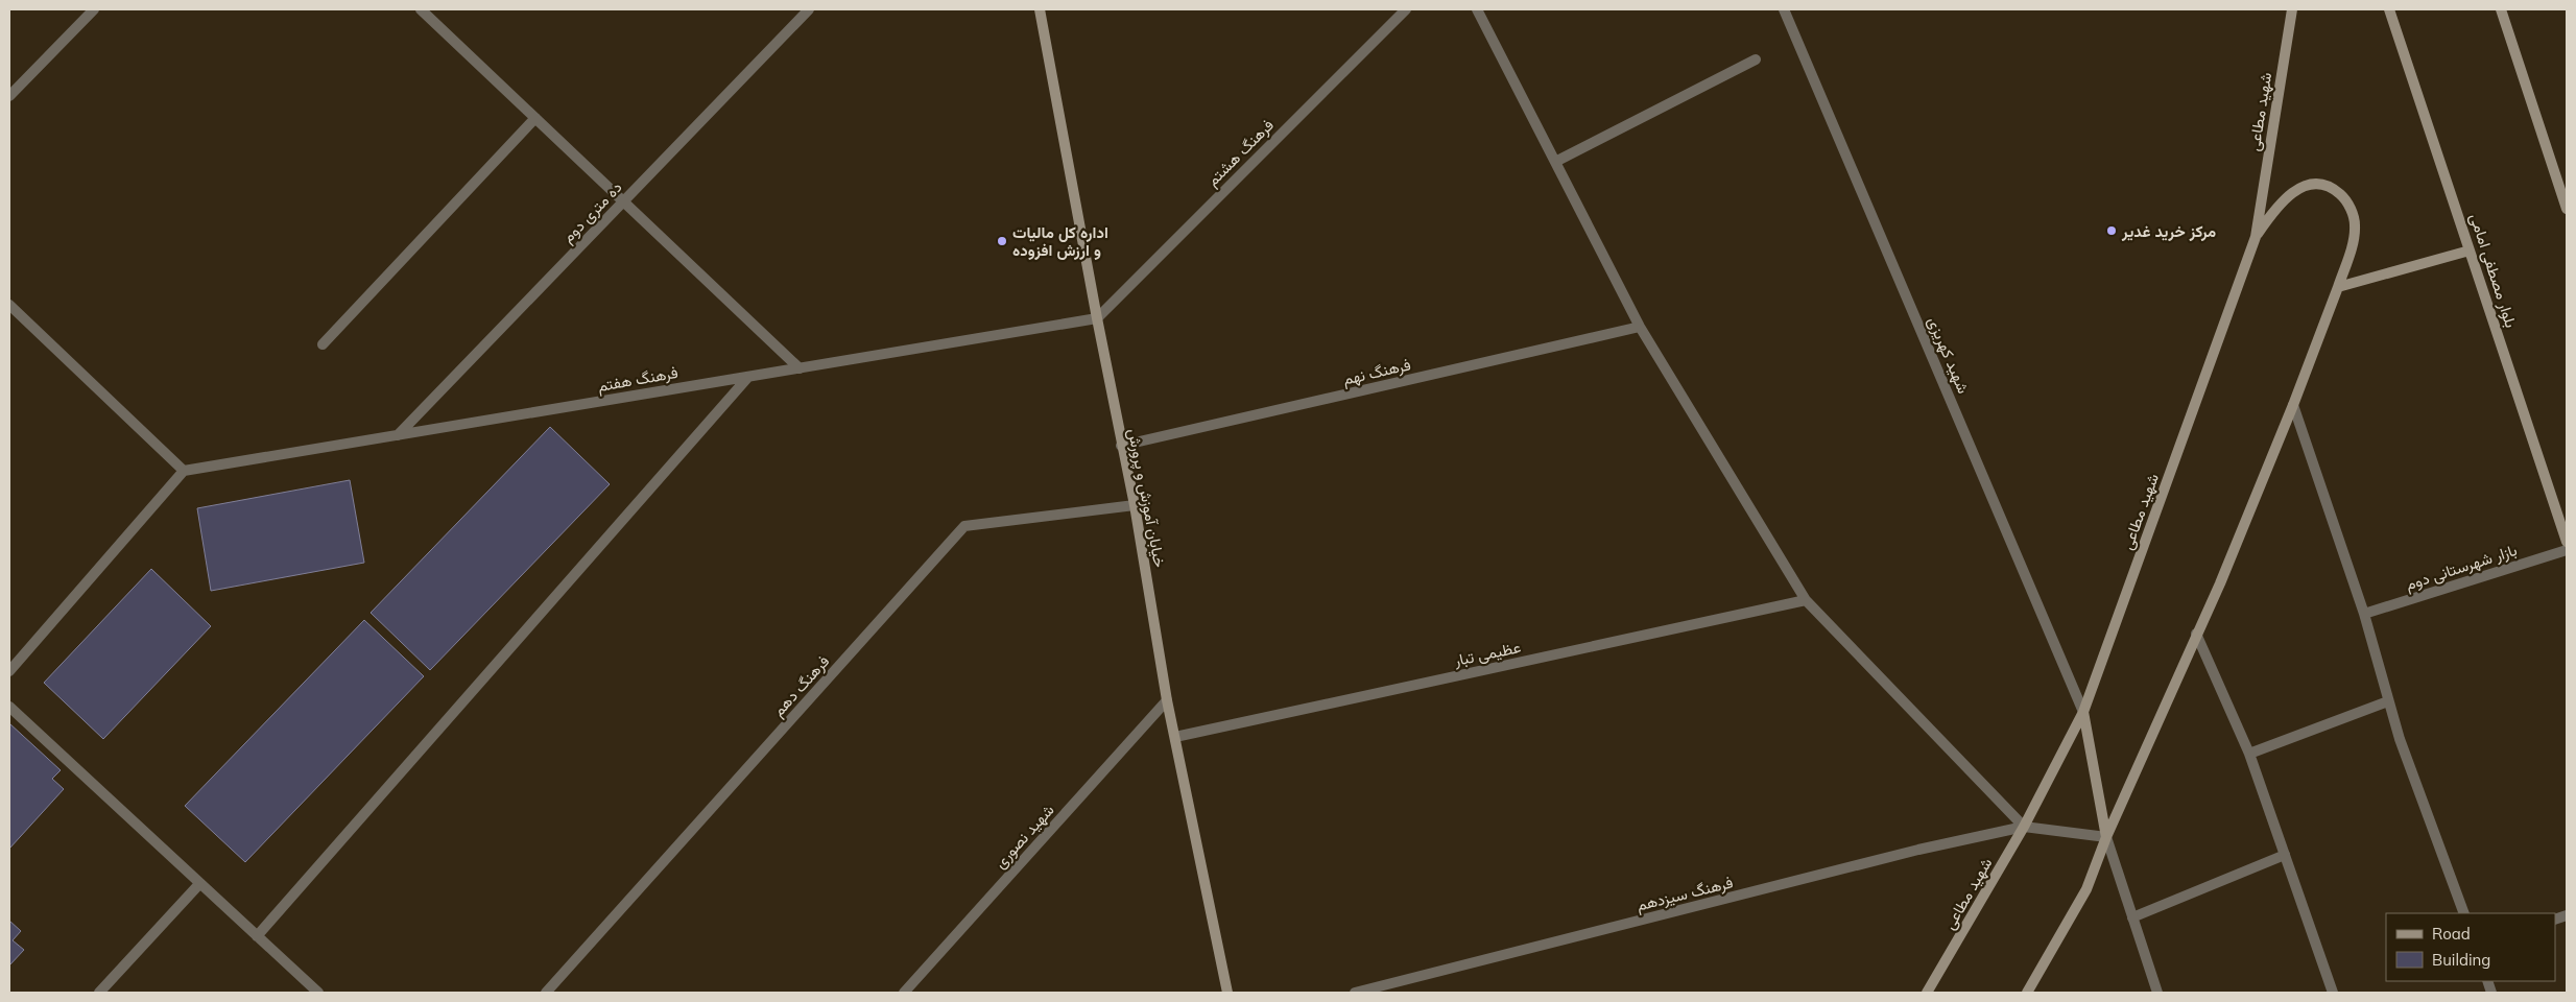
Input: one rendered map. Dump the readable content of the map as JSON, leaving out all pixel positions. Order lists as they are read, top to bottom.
{
  "streets": {
    "street": [
      "شهید مطاعی",
      "فرهنگ هشتم",
      "ده متری دوم",
      "بلوار مصطفی امامی",
      "شهید کهریزی",
      "فرهنگ نهم",
      "فرهنگ هفتم",
      "خیابان آموزش و پرورش",
      "بازار شهرستانی دوم",
      "عظیمی تبار",
      "فرهنگ دهم",
      "شهید نصوری",
      "فرهنگ سیزدهم"
    ]
  },
  "crossings": [
    ["شهید مطاعی", "شهید کهریزی"],
    ["شهید مطاعی", "فرهنگ سیزدهم"],
    ["فرهنگ هشتم", "فرهنگ هفتم"],
    ["فرهنگ هشتم", "خیابان آموزش و پرورش"],
    ["ده متری دوم", "فرهنگ هفتم"],
    ["فرهنگ نهم", "خیابان آموزش و پرورش"],
    ["فرهنگ هفتم", "خیابان آموزش و پرورش"],
    ["خیابان آموزش و پرورش", "عظیمی تبار"],
    ["خیابان آموزش و پرورش", "فرهنگ دهم"],
    ["خیابان آموزش و پرورش", "شهید نصوری"]
  ],
  "places": ["مرکز خرید غدیر", "اداره کل مالیات و ارزش افزوده"],
  "legend": ["Road", "Building"]
}
